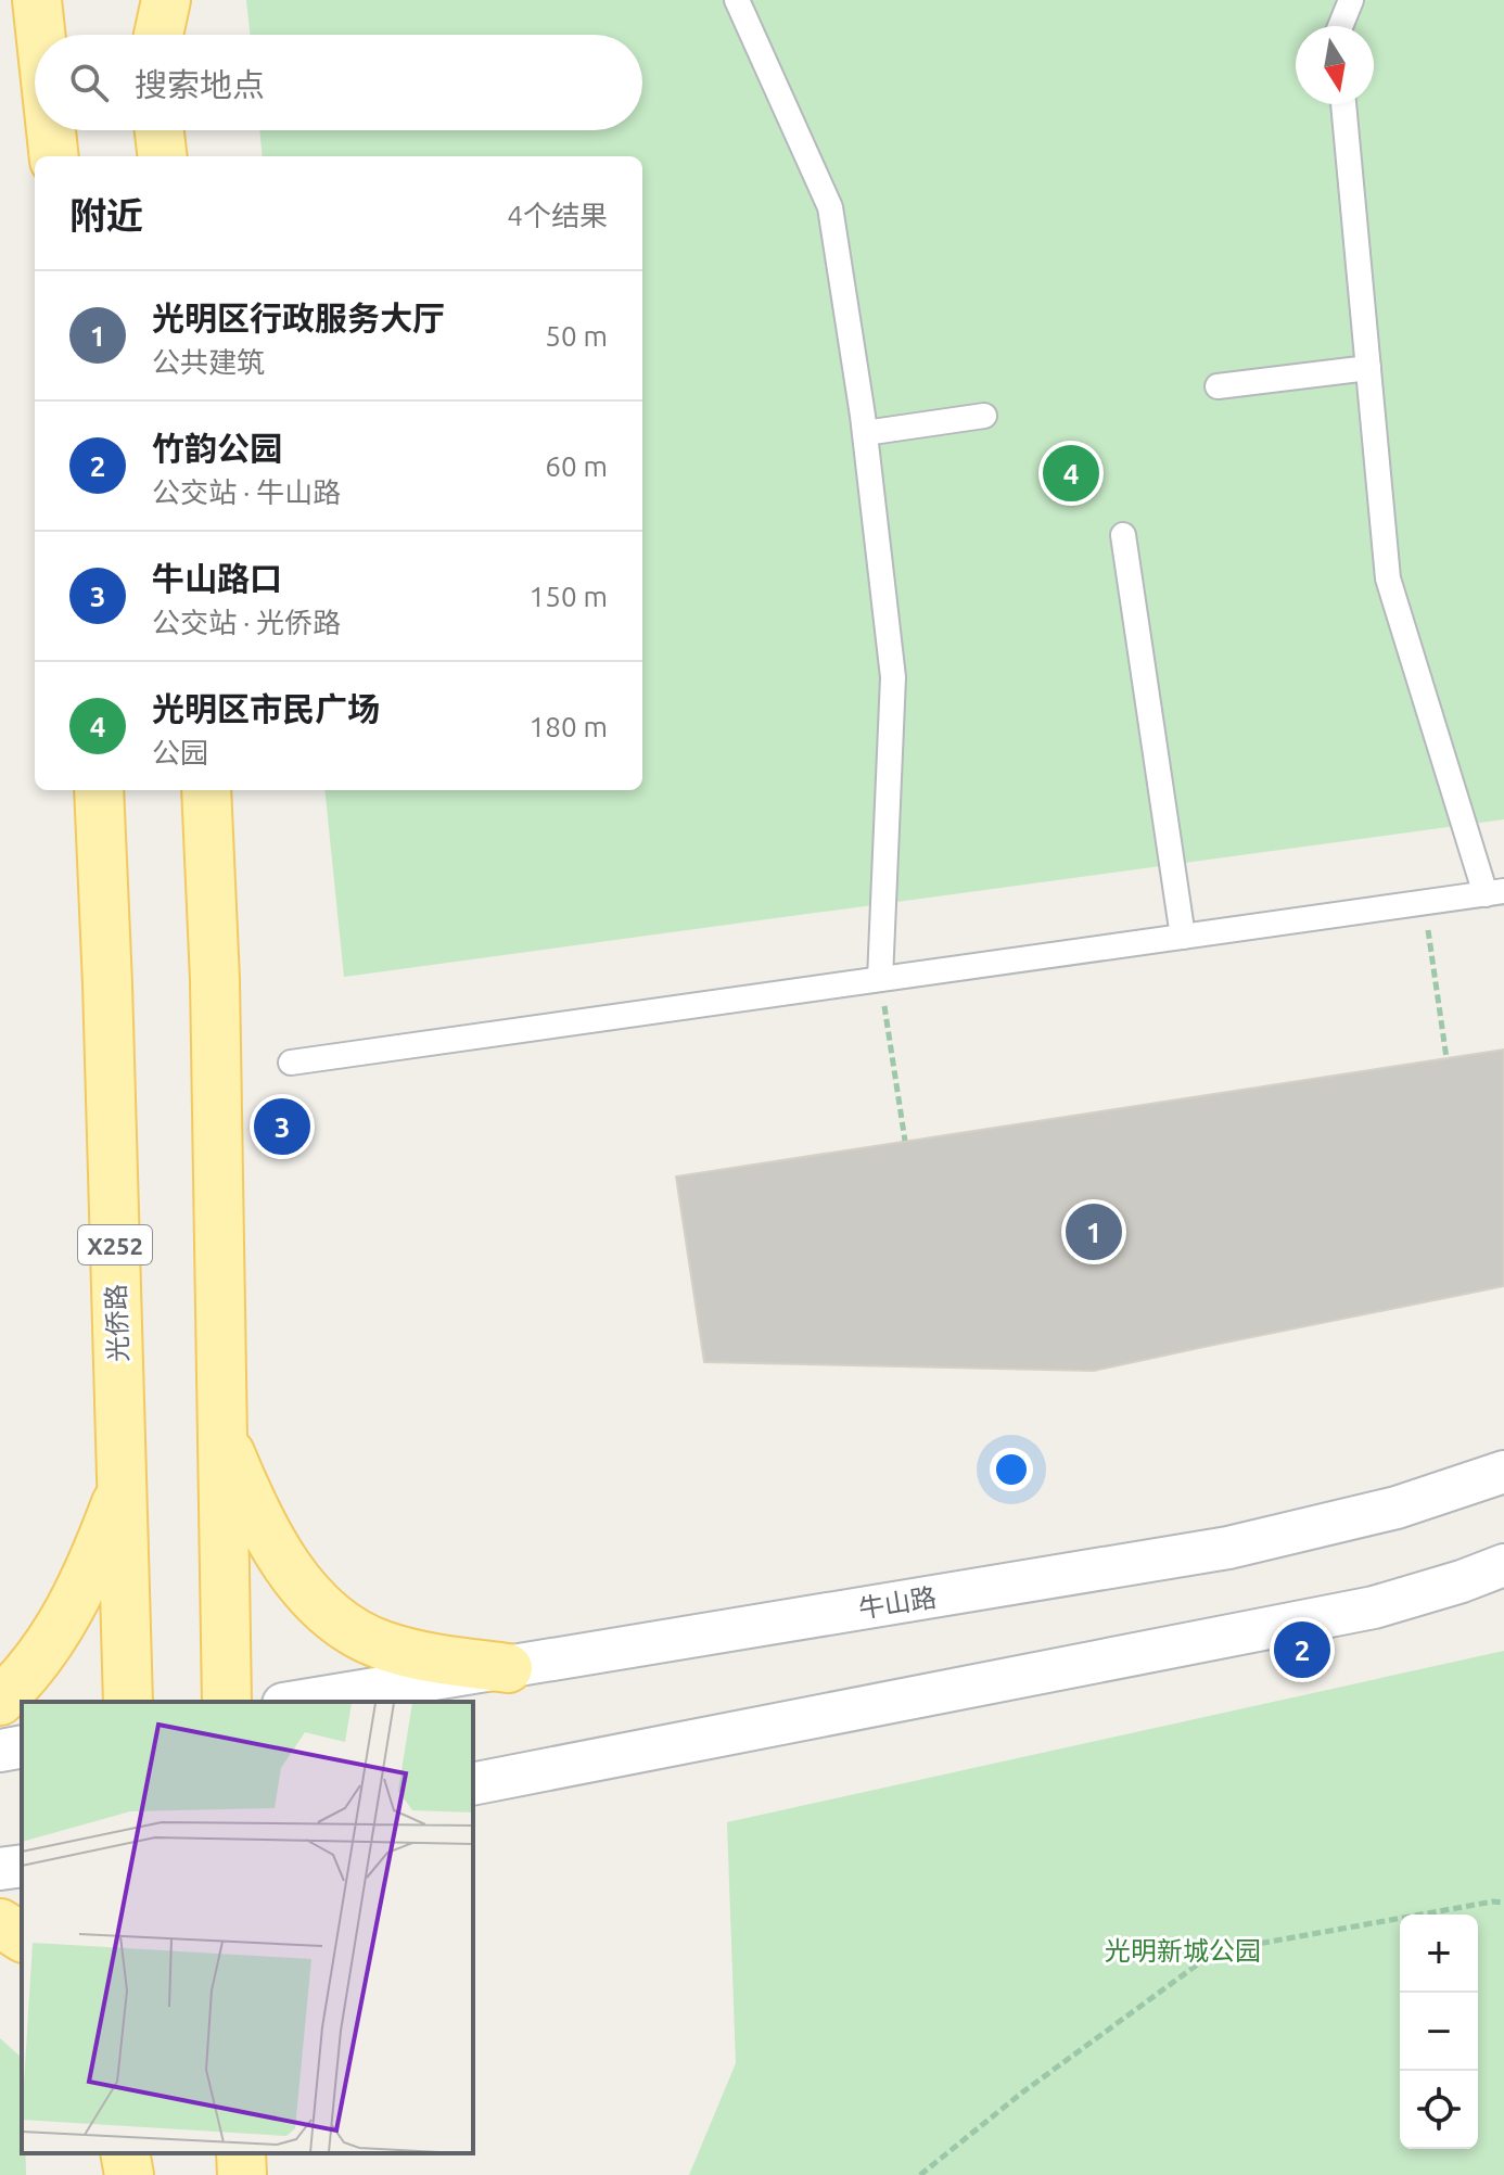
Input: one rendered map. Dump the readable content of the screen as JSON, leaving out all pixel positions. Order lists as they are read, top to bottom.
{
  "streets": {
    "main road": ["X252", "光侨路"],
    "street": ["牛山路"]
  },
  "parks": ["光明新城公园"],
  "north": "bottom",
  "page": {
    "search": "搜索地点",
    "heading": ["附近", "4个结果"],
    "list": [
      {
        "mark": "1",
        "name": "光明区行政服务大厅",
        "note": "公共建筑",
        "value": "50 m"
      },
      {
        "mark": "2",
        "name": "竹韵公园",
        "note": "公交站 · 牛山路",
        "value": "60 m"
      },
      {
        "mark": "3",
        "name": "牛山路口",
        "note": "公交站 · 光侨路",
        "value": "150 m"
      },
      {
        "mark": "4",
        "name": "光明区市民广场",
        "note": "公园",
        "value": "180 m"
      }
    ],
    "pins": [
      "4",
      "3",
      "1",
      "2"
    ],
    "map_buttons": ["+", "−"]
  }
}
